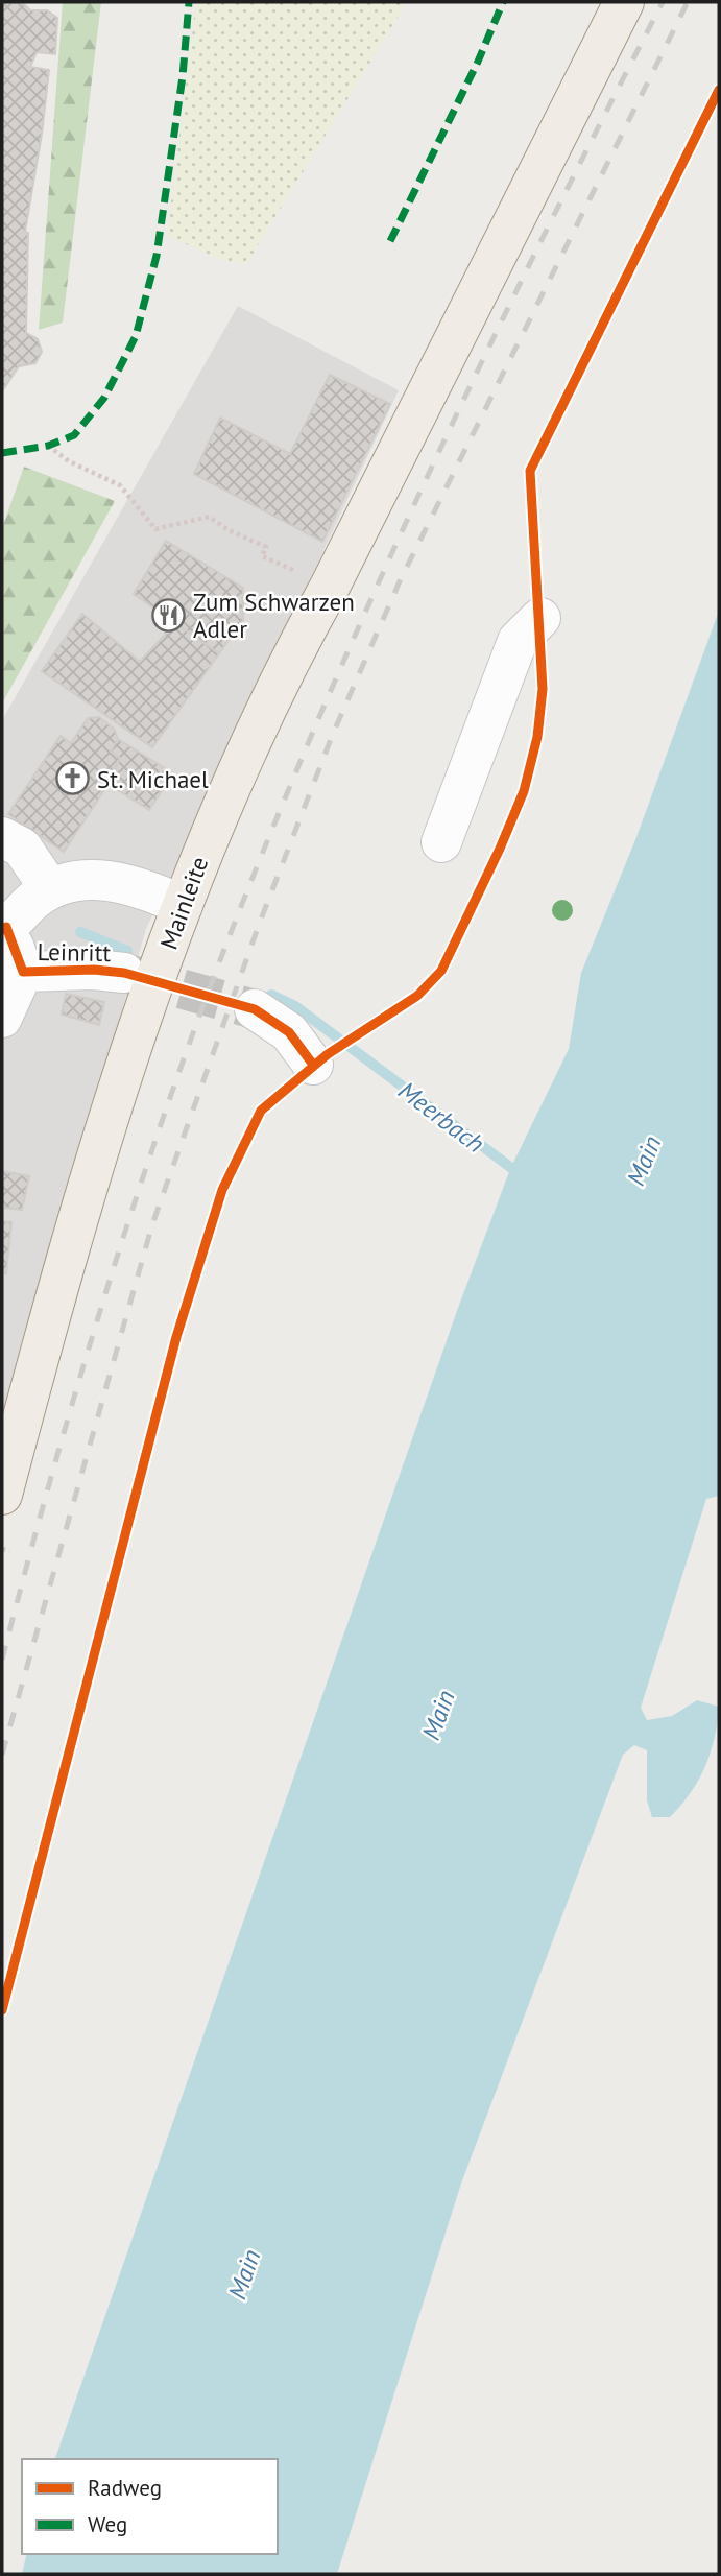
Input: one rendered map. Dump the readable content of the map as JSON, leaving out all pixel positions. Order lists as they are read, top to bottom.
{
  "streets": {
    "main road": ["Mainleite"],
    "street": ["Leinritt"]
  },
  "water": ["Meerbach", "Main"],
  "places": {
    "restaurant": ["Zum Schwarzen Adler"],
    "church": ["St. Michael"]
  },
  "legend": ["Radweg", "Weg"]
}
